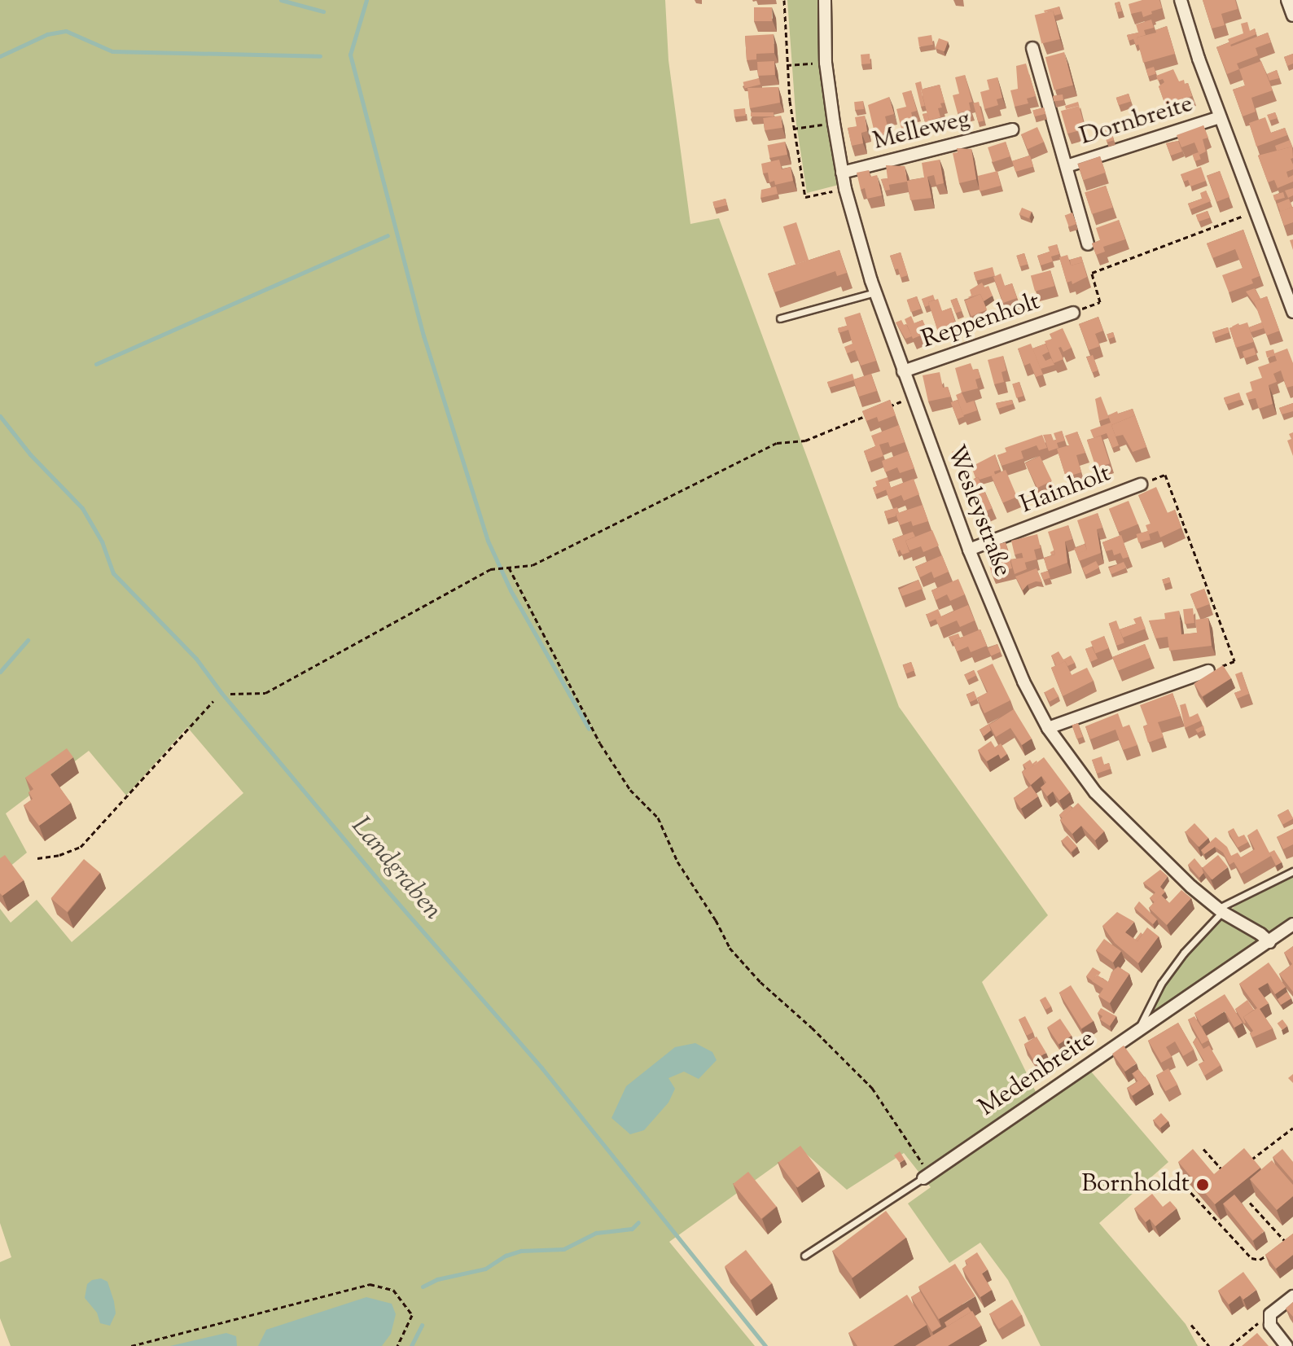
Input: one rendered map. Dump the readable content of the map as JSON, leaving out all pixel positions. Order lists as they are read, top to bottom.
{
  "streets": {
    "street": [
      "Dornbreite",
      "Melleweg",
      "Reppenholt",
      "Hainholt",
      "Wesleystraße",
      "Medenbreite"
    ]
  },
  "crossings": [
    ["Melleweg", "Wesleystraße"],
    ["Reppenholt", "Wesleystraße"],
    ["Hainholt", "Wesleystraße"],
    ["Wesleystraße", "Medenbreite"]
  ],
  "water": ["Landgraben"],
  "places": ["Bornholdt"]
}
